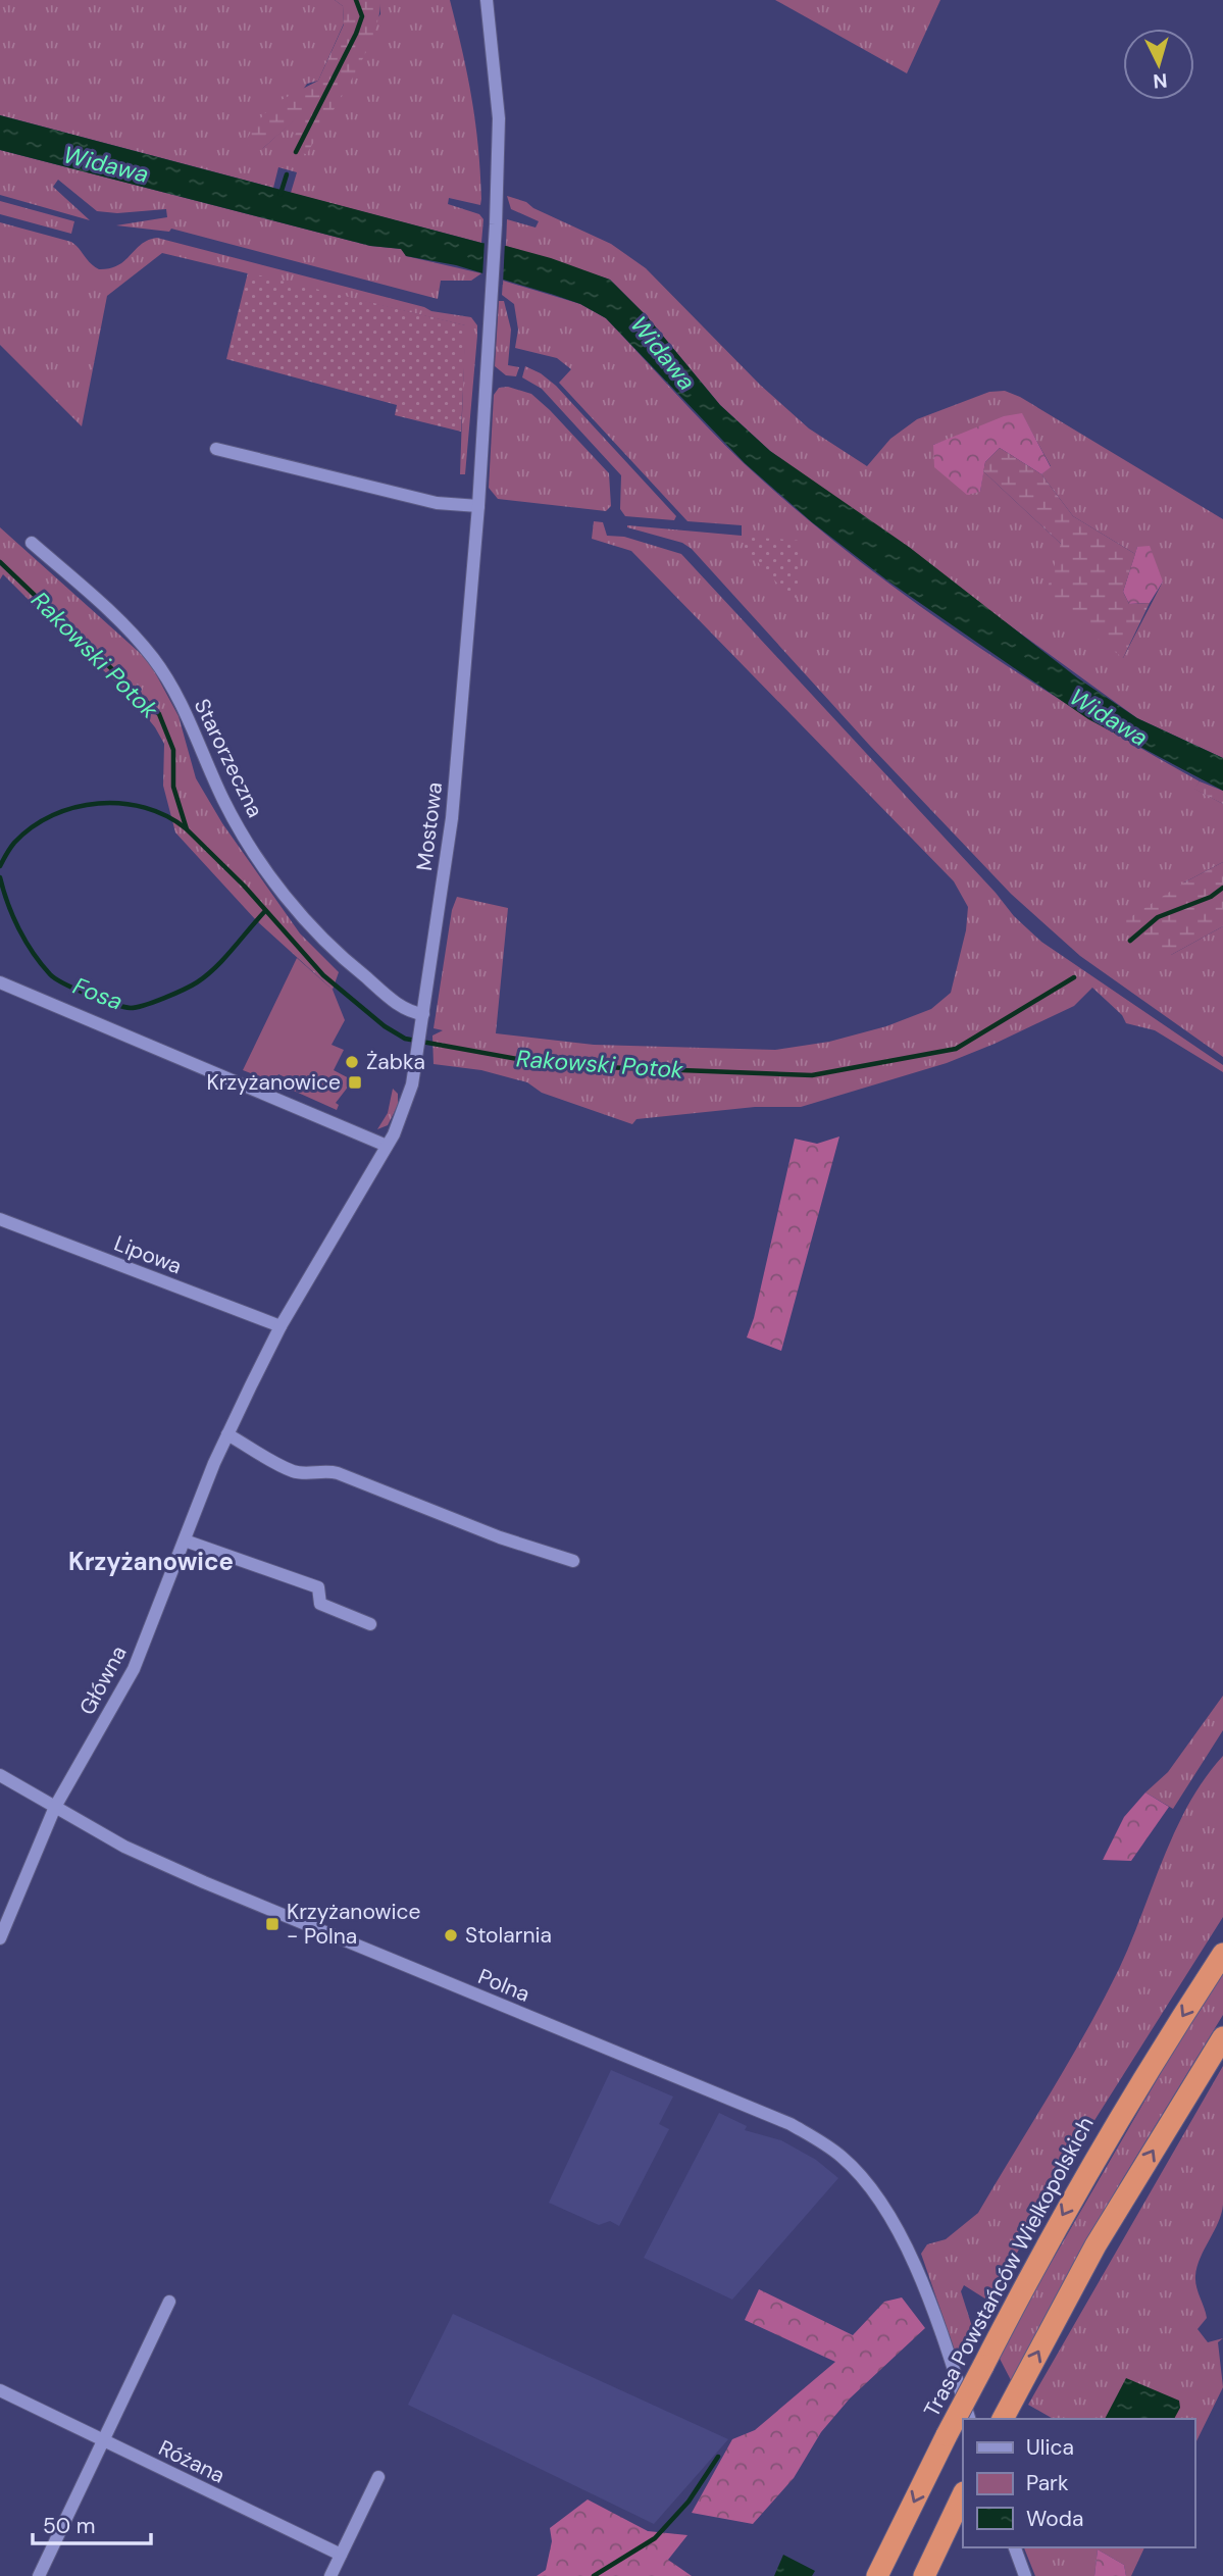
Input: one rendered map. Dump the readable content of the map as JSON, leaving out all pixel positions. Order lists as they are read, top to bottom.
{
  "streets": {
    "highway": ["Trasa Powstańców Wielkopolskich"],
    "street": [
      "Starorzeczna",
      "Mostowa",
      "Lipowa",
      "Główna",
      "Polna",
      "Różana"
    ]
  },
  "crossings": [
    ["Starorzeczna", "Mostowa"],
    ["Mostowa", "Główna"],
    ["Lipowa", "Główna"],
    ["Główna", "Polna"]
  ],
  "districts": ["Krzyżanowice"],
  "water": ["Widawa", "Rakowski Potok", "Fosa"],
  "places": {
    "other": ["Żabka", "Stolarnia"],
    "transit": ["Krzyżanowice", "Krzyżanowice - Polna"]
  },
  "legend": ["Ulica", "Park", "Woda"],
  "scale_bar": "50 m",
  "north": "bottom"
}
